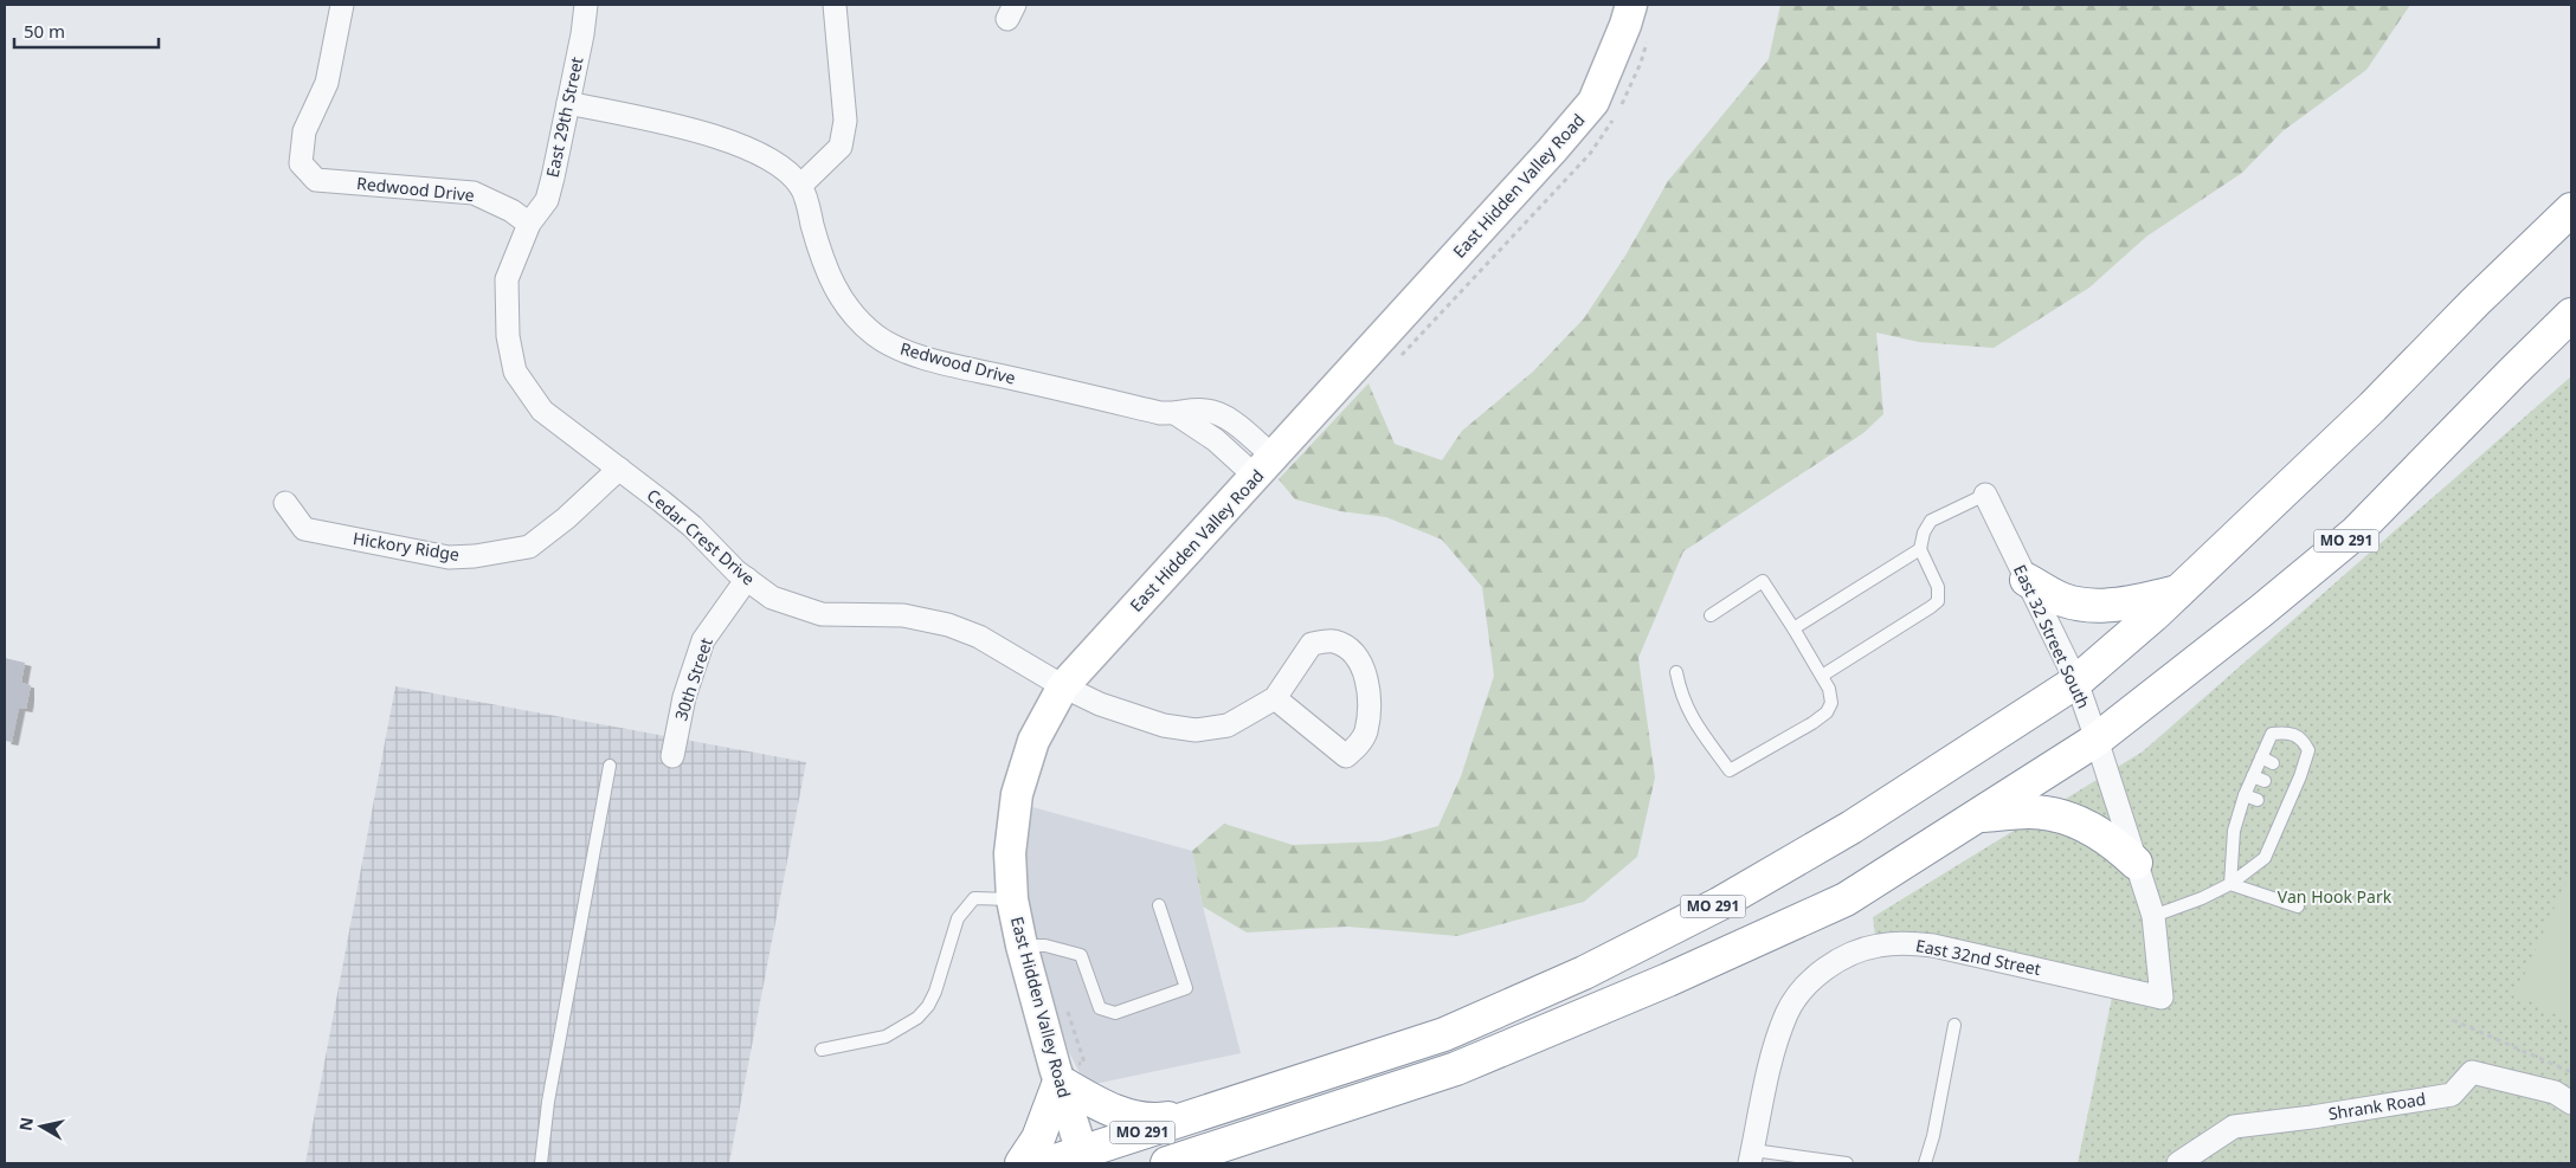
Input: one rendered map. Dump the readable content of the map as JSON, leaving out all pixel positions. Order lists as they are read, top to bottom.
{
  "streets": {
    "highway": ["MO 291"],
    "main road": ["East Hidden Valley Road"],
    "street": [
      "East 29th Street",
      "Redwood Drive",
      "Cedar Crest Drive",
      "Hickory Ridge",
      "East 32 Street South",
      "30th Street",
      "East 32nd Street",
      "Shrank Road"
    ]
  },
  "crossings": [
    ["East 29th Street", "Redwood Drive"],
    ["East 29th Street", "Cedar Crest Drive"],
    ["East Hidden Valley Road", "Redwood Drive"],
    ["East Hidden Valley Road", "Cedar Crest Drive"],
    ["East Hidden Valley Road", "MO 291"],
    ["Redwood Drive", "Cedar Crest Drive"],
    ["Cedar Crest Drive", "Hickory Ridge"],
    ["Cedar Crest Drive", "30th Street"],
    ["MO 291", "East 32 Street South"],
    ["East 32 Street South", "East 32nd Street"]
  ],
  "parks": ["Van Hook Park"],
  "scale_bar": "50 m",
  "north": "left"
}
